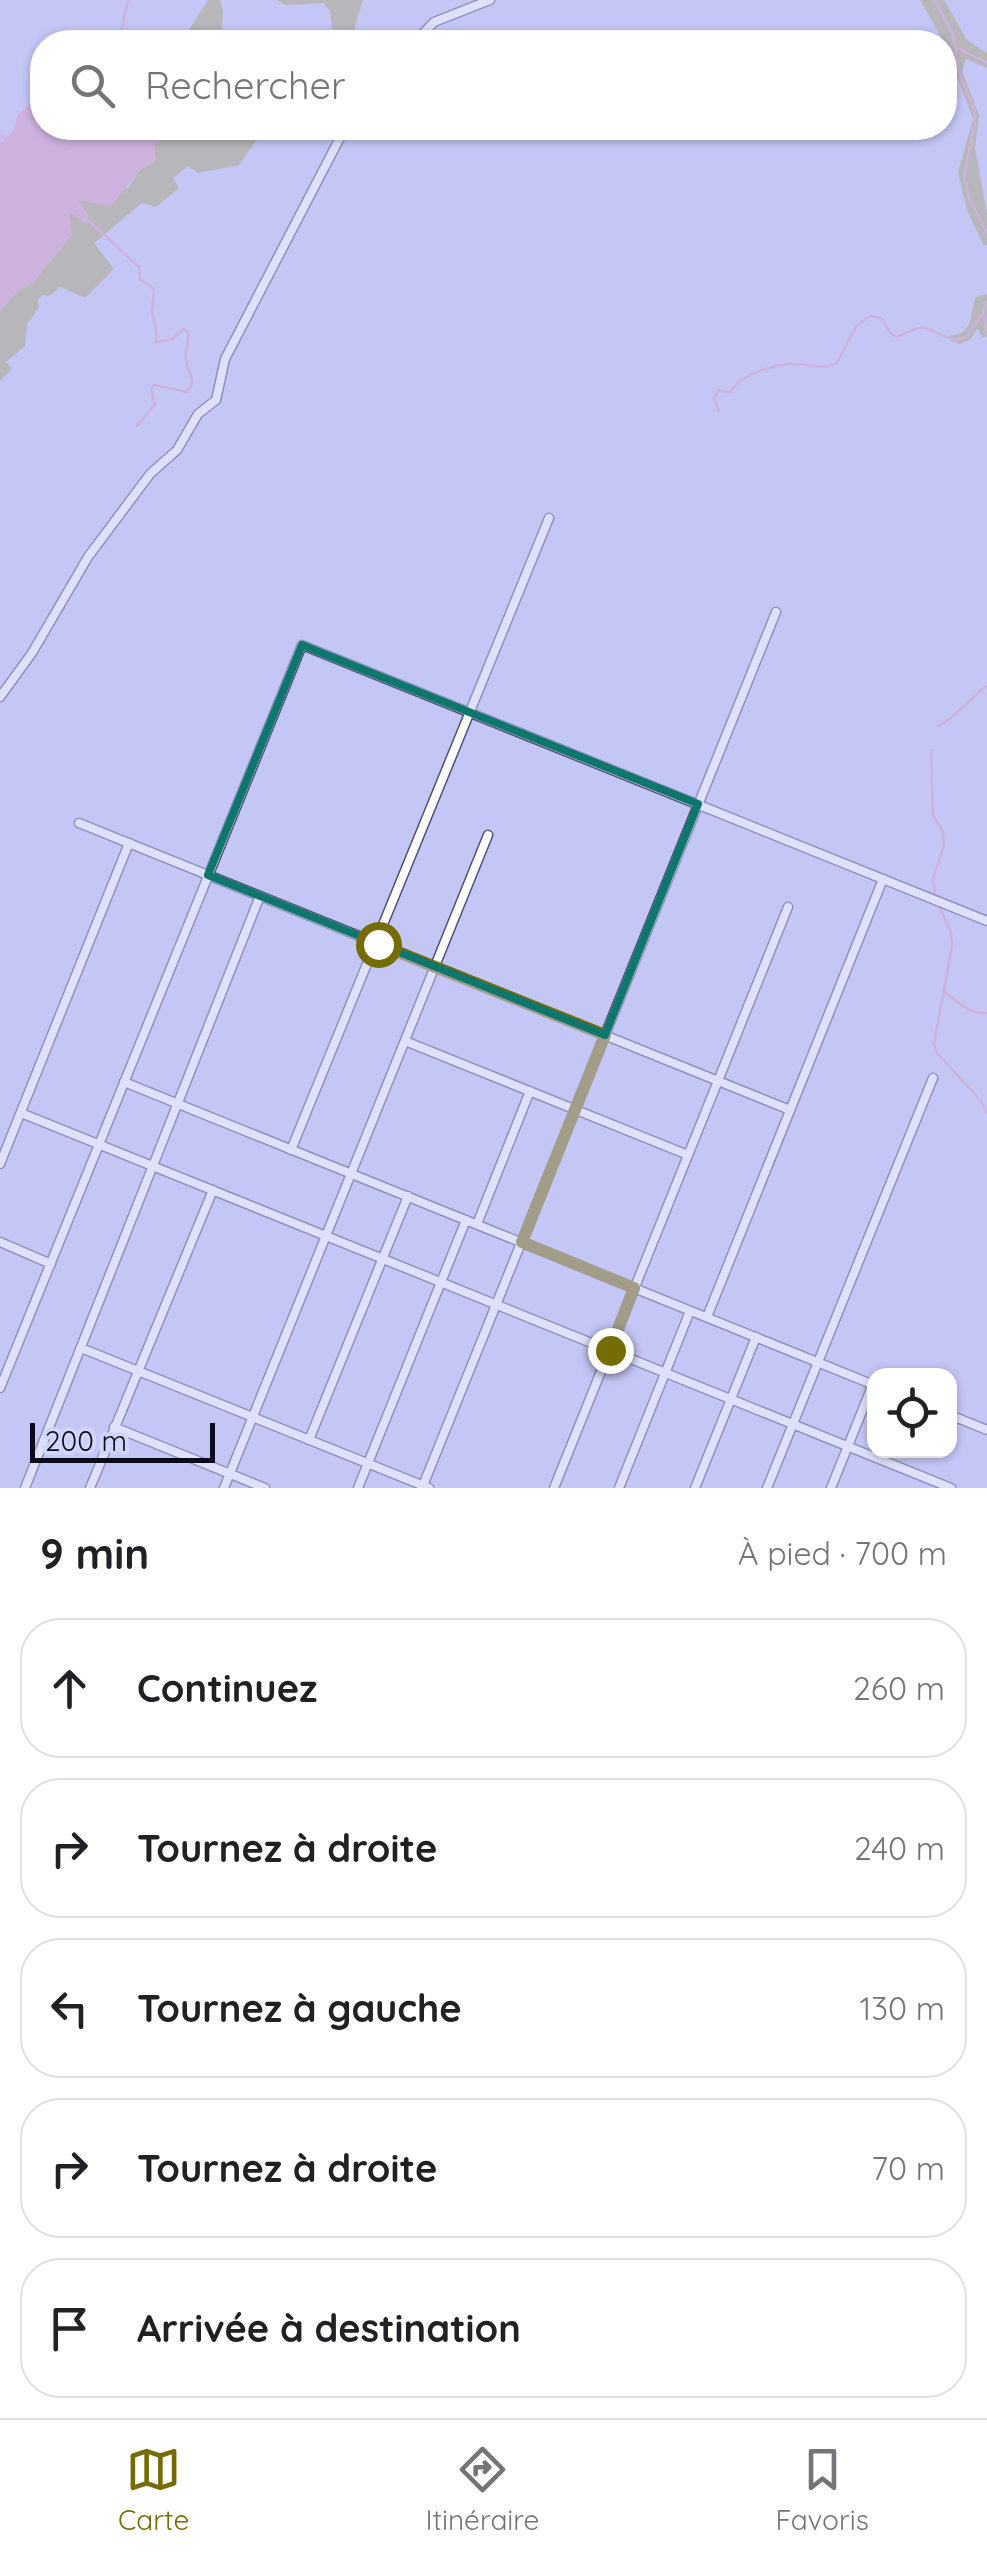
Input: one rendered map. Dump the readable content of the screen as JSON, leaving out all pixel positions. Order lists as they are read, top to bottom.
{
  "scale_bar": "200 m",
  "page": {
    "search": "Rechercher",
    "scale": "200 m",
    "heading": ["9 min", "À pied · 700 m"],
    "list": [
      ["Continuez", "260 m"],
      ["Tournez à droite", "240 m"],
      ["Tournez à gauche", "130 m"],
      ["Tournez à droite", "70 m"],
      "Arrivée à destination"
    ],
    "nav": ["Carte", "Itinéraire", "Favoris"]
  }
}
